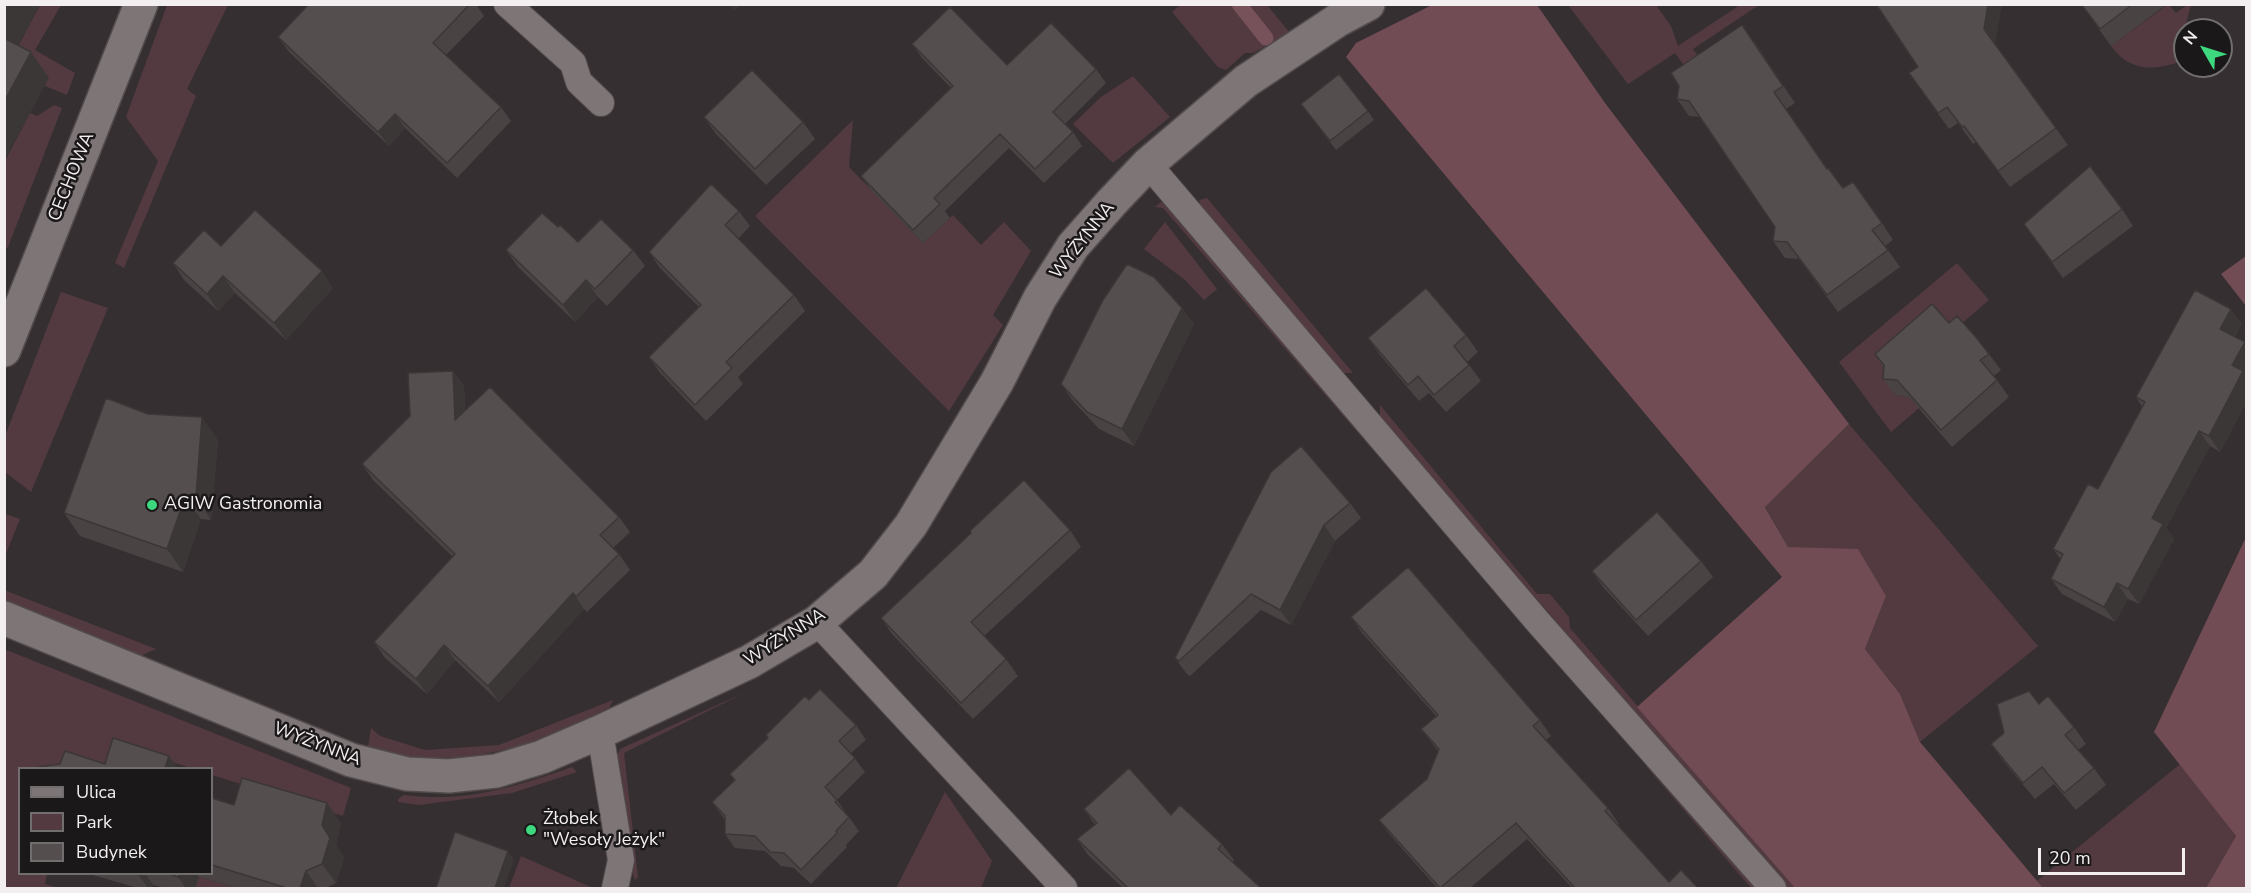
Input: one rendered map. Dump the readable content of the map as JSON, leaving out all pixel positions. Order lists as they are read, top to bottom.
{
  "streets": {
    "street": ["CECHOWA", "WYŻYNNA"]
  },
  "places": ["AGIW Gastronomia", "Żłobek \"Wesoły Jeżyk\""],
  "legend": ["Ulica", "Park", "Budynek"],
  "scale_bar": "20 m",
  "north": "top left"
}
